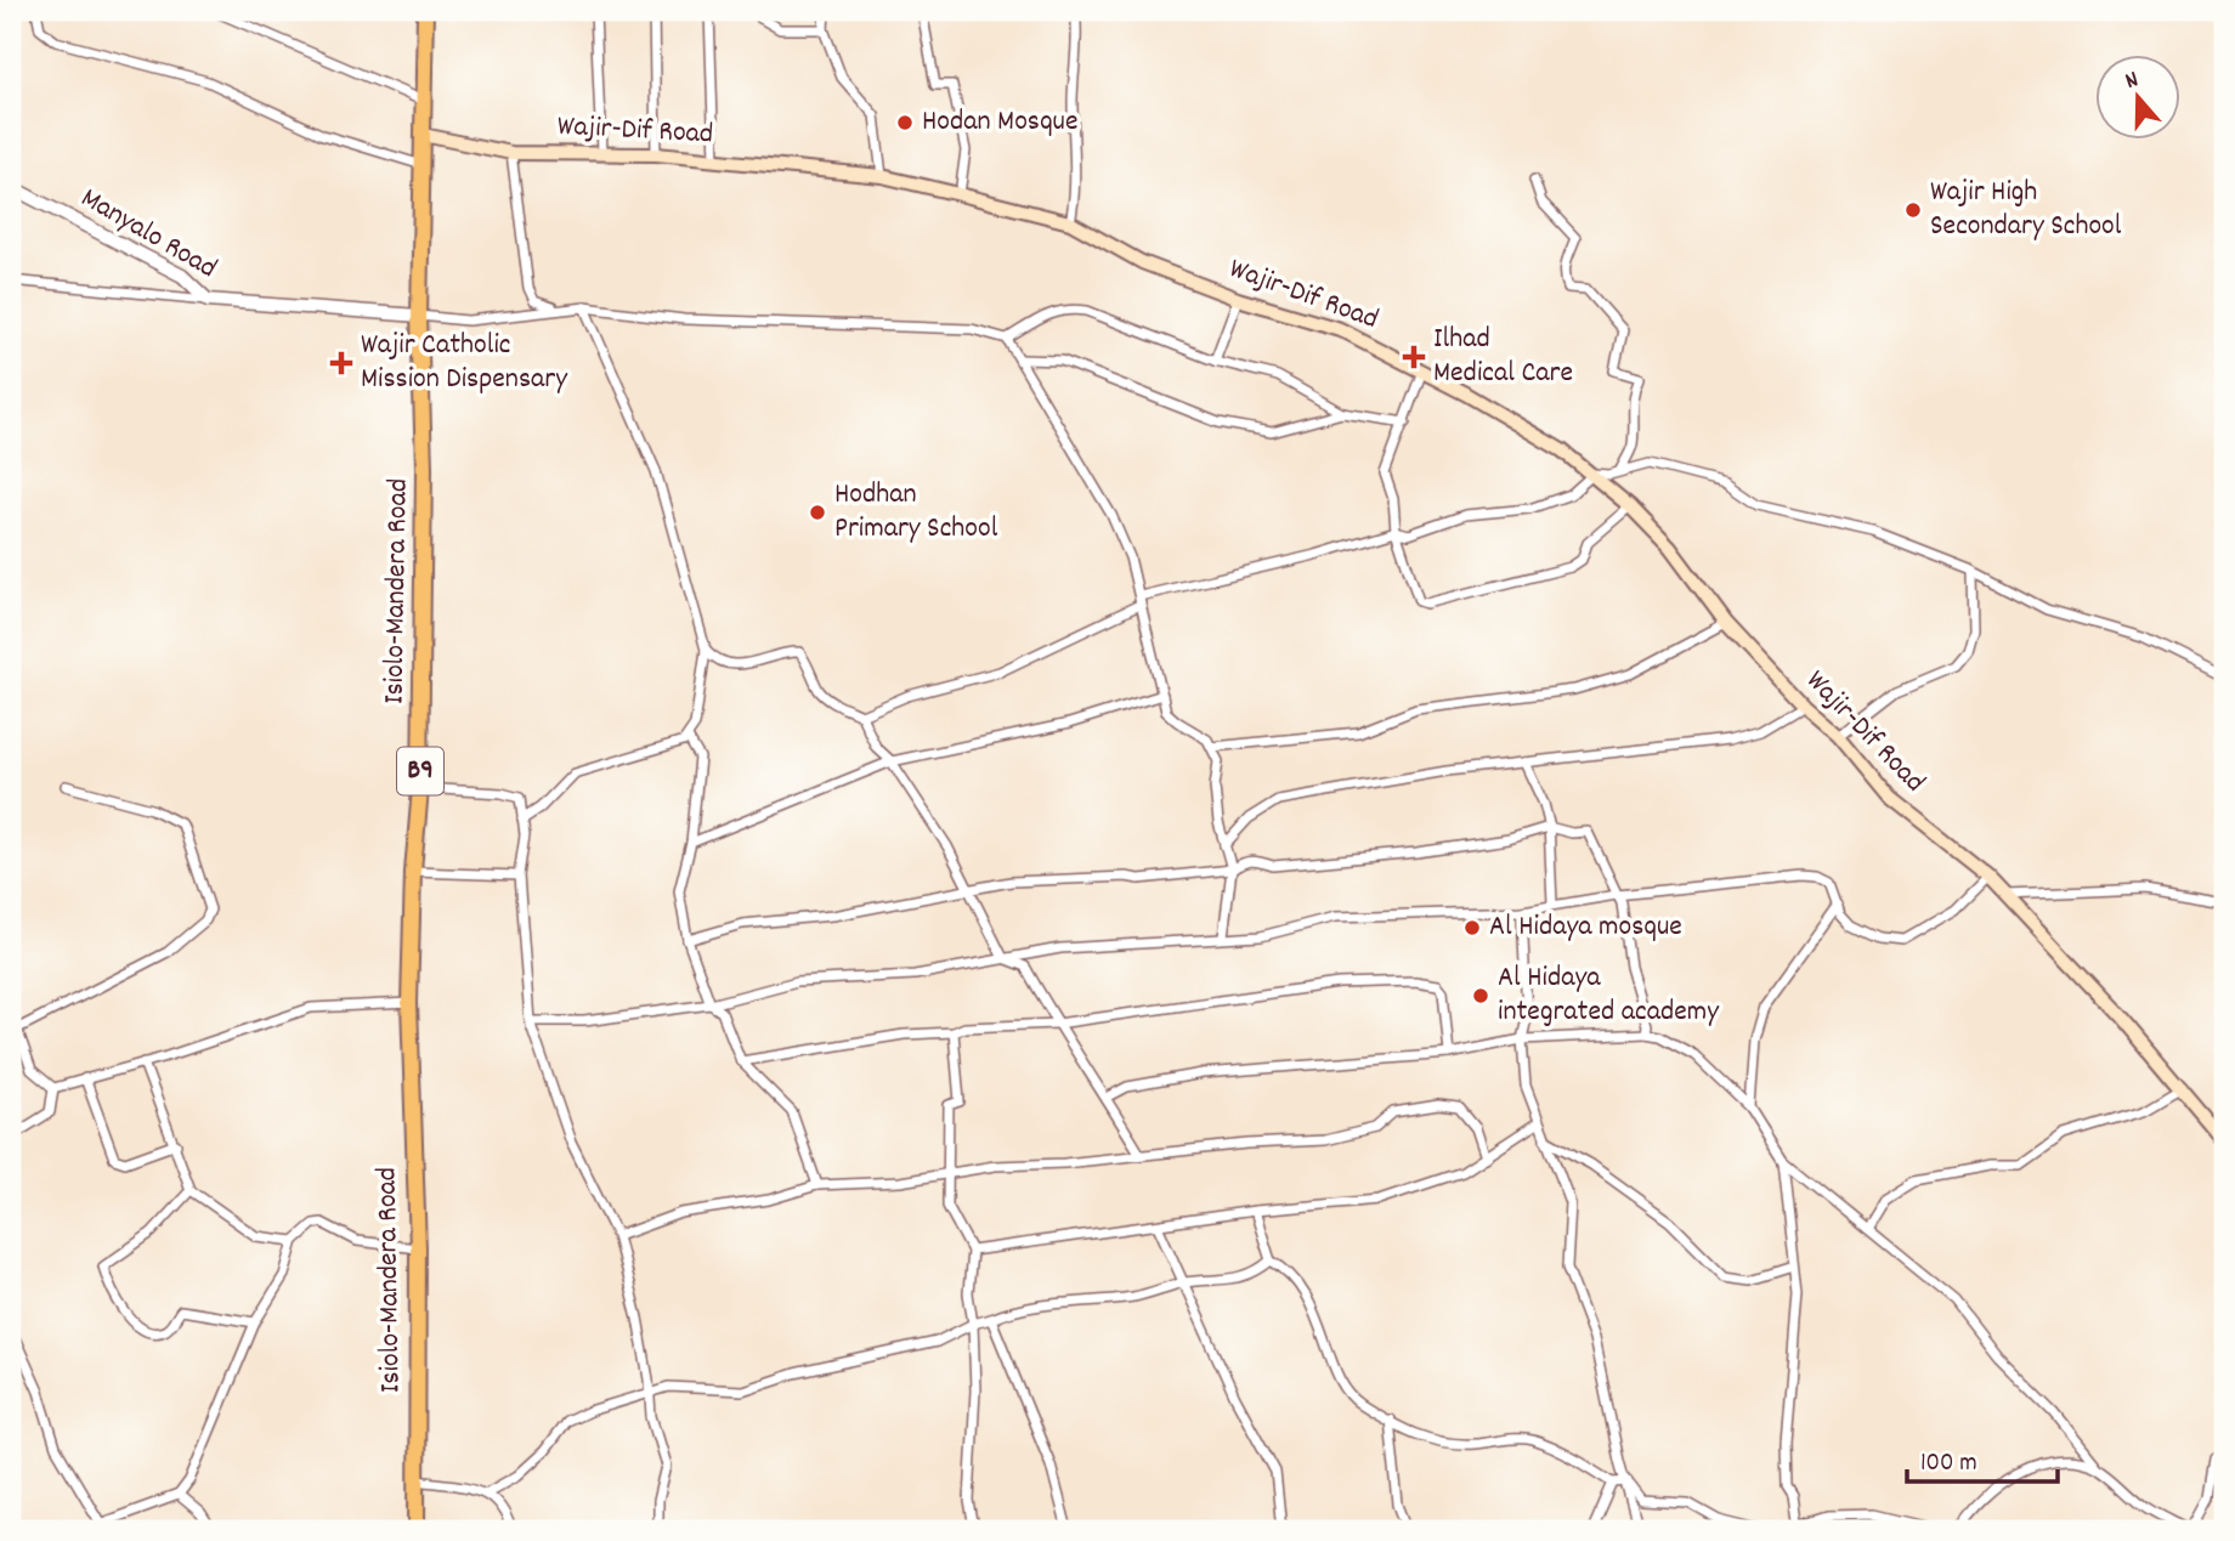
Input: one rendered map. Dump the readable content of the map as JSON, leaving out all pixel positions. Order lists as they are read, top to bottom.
{
  "streets": {
    "highway": ["Isiolo-Mandera Road", "B9"],
    "main road": ["Wajir-Dif Road"],
    "street": ["Manyalo Road"]
  },
  "crossings": [
    ["Wajir-Dif Road", "Isiolo-Mandera Road"],
    ["Manyalo Road", "Isiolo-Mandera Road"]
  ],
  "places": {
    "other": [
      "Hodan Mosque",
      "Wajir High Secondary School",
      "Hodhan Primary School",
      "Al Hidaya mosque",
      "Al Hidaya integrated academy"
    ],
    "health": ["Ilhad Medical Care", "Wajir Catholic Mission Dispensary"]
  },
  "scale_bar": "100 m",
  "north": "top"
}
